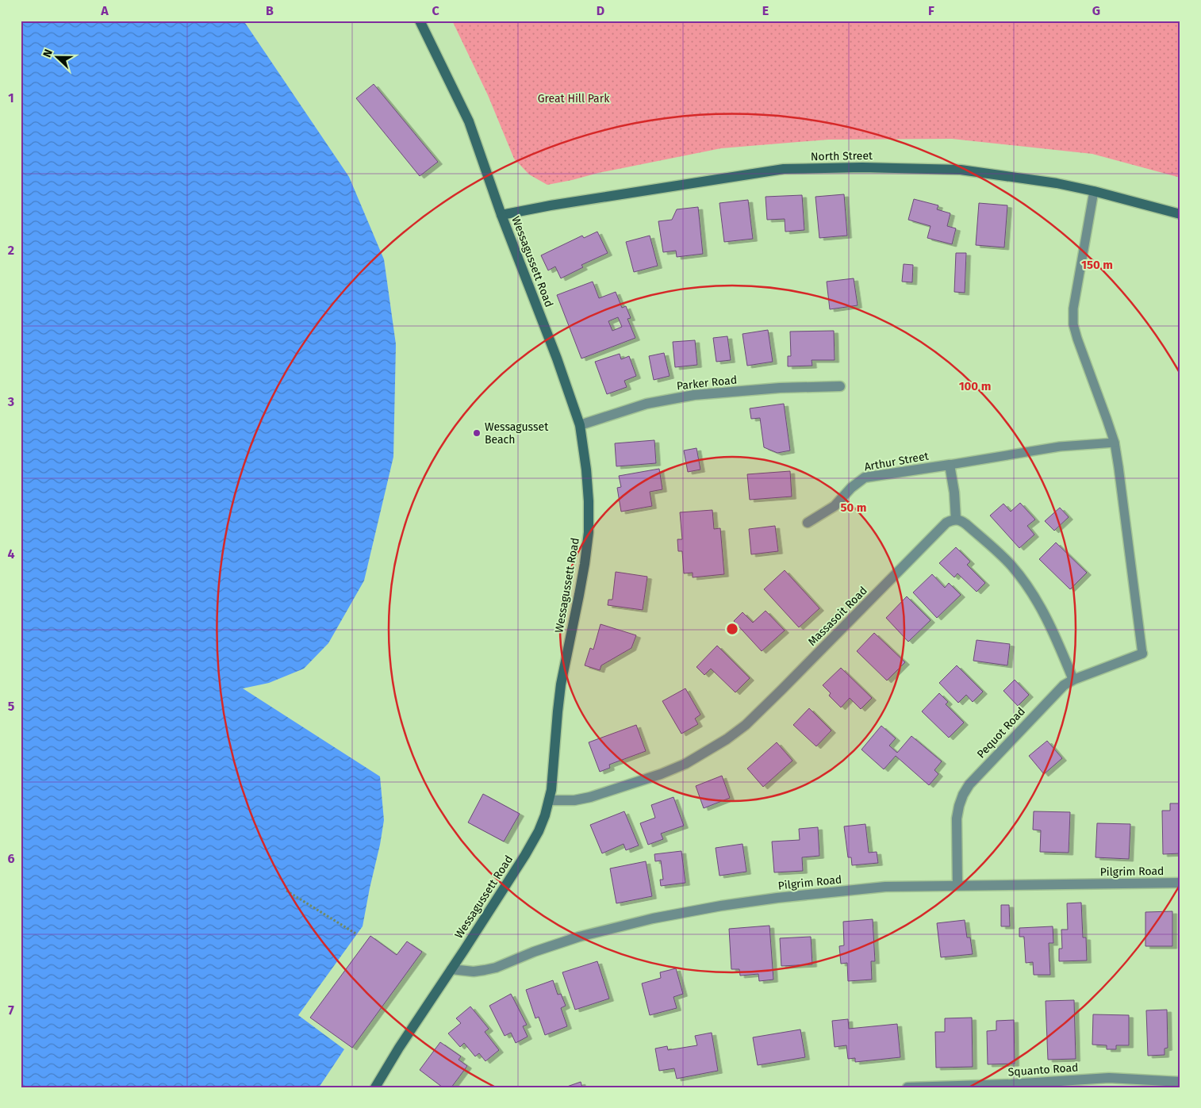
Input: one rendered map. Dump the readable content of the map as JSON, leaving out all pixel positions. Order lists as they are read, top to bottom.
{
  "streets": {
    "street": [
      "North Street",
      "Wessagussett Road",
      "Parker Road",
      "Arthur Street",
      "Massasoit Road",
      "Pequot Road",
      "Pilgrim Road",
      "Squanto Road"
    ]
  },
  "crossings": [
    ["North Street", "Wessagussett Road"],
    ["Wessagussett Road", "Parker Road"],
    ["Wessagussett Road", "Massasoit Road"],
    ["Wessagussett Road", "Pilgrim Road"],
    ["Pequot Road", "Pilgrim Road"]
  ],
  "parks": ["Great Hill Park"],
  "places": ["Wessagusset Beach"],
  "north": "left",
  "grid": {
    "columns": [
      "A",
      "B",
      "C",
      "D",
      "E",
      "F",
      "G"
    ],
    "rows": [
      "1",
      "2",
      "3",
      "4",
      "5",
      "6",
      "7"
    ]
  },
  "rings": ["150 m", "100 m", "50 m"]
}
